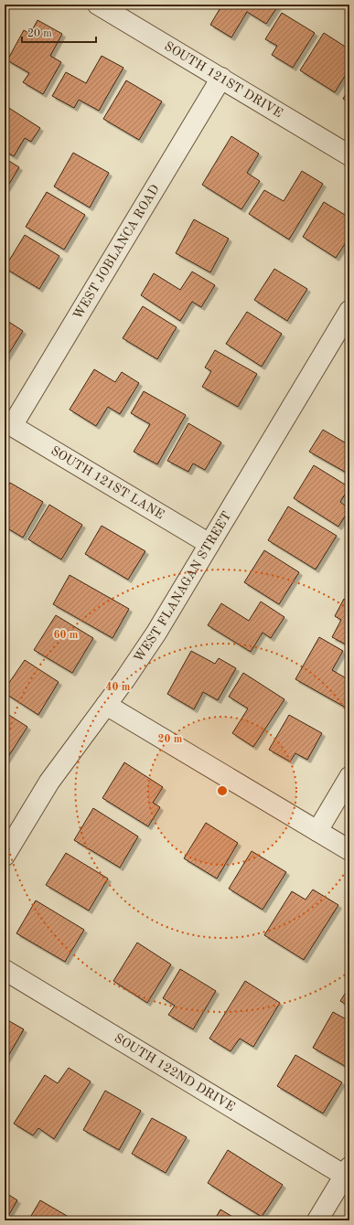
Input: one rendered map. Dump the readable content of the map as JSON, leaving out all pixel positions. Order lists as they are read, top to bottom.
{
  "streets": {
    "street": [
      "SOUTH 121ST DRIVE",
      "WEST JOBLANCA ROAD",
      "SOUTH 121ST LANE",
      "WEST FLANAGAN STREET",
      "SOUTH 122ND DRIVE"
    ]
  },
  "crossings": [
    ["SOUTH 121ST DRIVE", "WEST JOBLANCA ROAD"],
    ["WEST JOBLANCA ROAD", "SOUTH 121ST LANE"],
    ["SOUTH 121ST LANE", "WEST FLANAGAN STREET"]
  ],
  "scale_bar": "20 m",
  "rings": ["60 m", "40 m", "20 m"]
}
